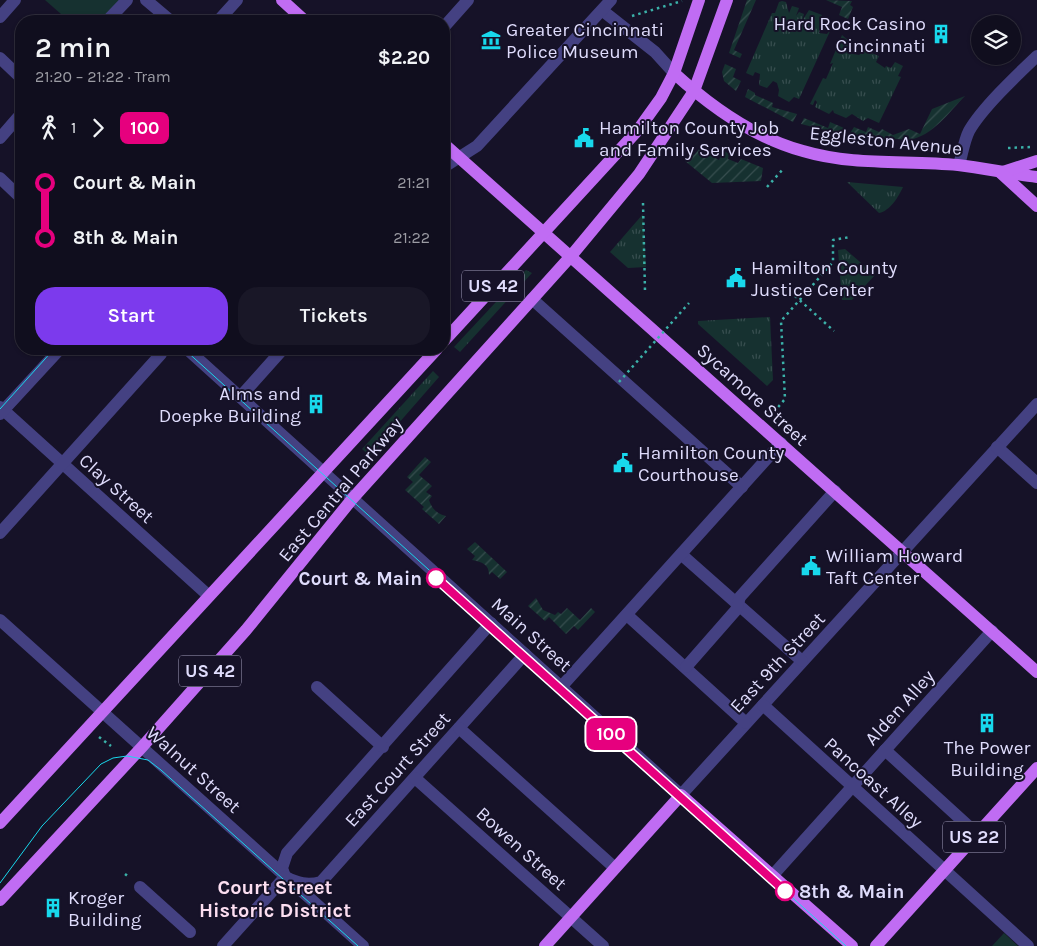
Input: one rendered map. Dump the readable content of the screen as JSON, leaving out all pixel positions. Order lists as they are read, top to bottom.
{
  "streets": {
    "main road": [
      "Eggleston Avenue",
      "US 42",
      "Sycamore Street",
      "East Central Parkway",
      "Main Street",
      "East 9th Street",
      "US 22"
    ],
    "street": [
      "Clay Street",
      "Alden Alley",
      "Walnut Street",
      "East Court Street",
      "Pancoast Alley",
      "Bowen Street"
    ]
  },
  "crossings": [
    ["Eggleston Avenue", "US 42"],
    ["Eggleston Avenue", "East Central Parkway"],
    ["US 42", "Sycamore Street"],
    ["US 42", "East Central Parkway"],
    ["Sycamore Street", "East Central Parkway"],
    ["Sycamore Street", "East 9th Street"],
    ["Sycamore Street", "Alden Alley"],
    ["Clay Street", "East Central Parkway"],
    ["East Central Parkway", "Main Street"],
    ["East Central Parkway", "Walnut Street"],
    ["Main Street", "East 9th Street"],
    ["Main Street", "Alden Alley"],
    ["Main Street", "East Court Street"],
    ["East 9th Street", "Pancoast Alley"],
    ["East 9th Street", "Bowen Street"],
    ["Alden Alley", "Pancoast Alley"],
    ["Walnut Street", "East Court Street"],
    ["East Court Street", "Bowen Street"],
    ["Pancoast Alley", "US 22"]
  ],
  "districts": ["Court Street Historic District"],
  "places": {
    "building": [
      "Hard Rock Casino Cincinnati",
      "Alms and Doepke Building",
      "The Power Building",
      "Kroger Building"
    ],
    "museum": ["Greater Cincinnati Police Museum"],
    "public building": [
      "Hamilton County Job and Family Services",
      "Hamilton County Justice Center",
      "Hamilton County Courthouse",
      "William Howard Taft Center"
    ],
    "other": ["Court & Main", "8th & Main"]
  },
  "lines": ["tram line 100"],
  "page": {
    "on_map": "100",
    "heading": ["2 min", "21:20 – 21:22 · Tram", "$2.20"],
    "legs": ["1", "100"],
    "list": [
      {
        "name": "Court & Main",
        "value": "21:21"
      },
      {
        "name": "8th & Main",
        "value": "21:22"
      }
    ],
    "buttons": ["Start", "Tickets"]
  }
}
